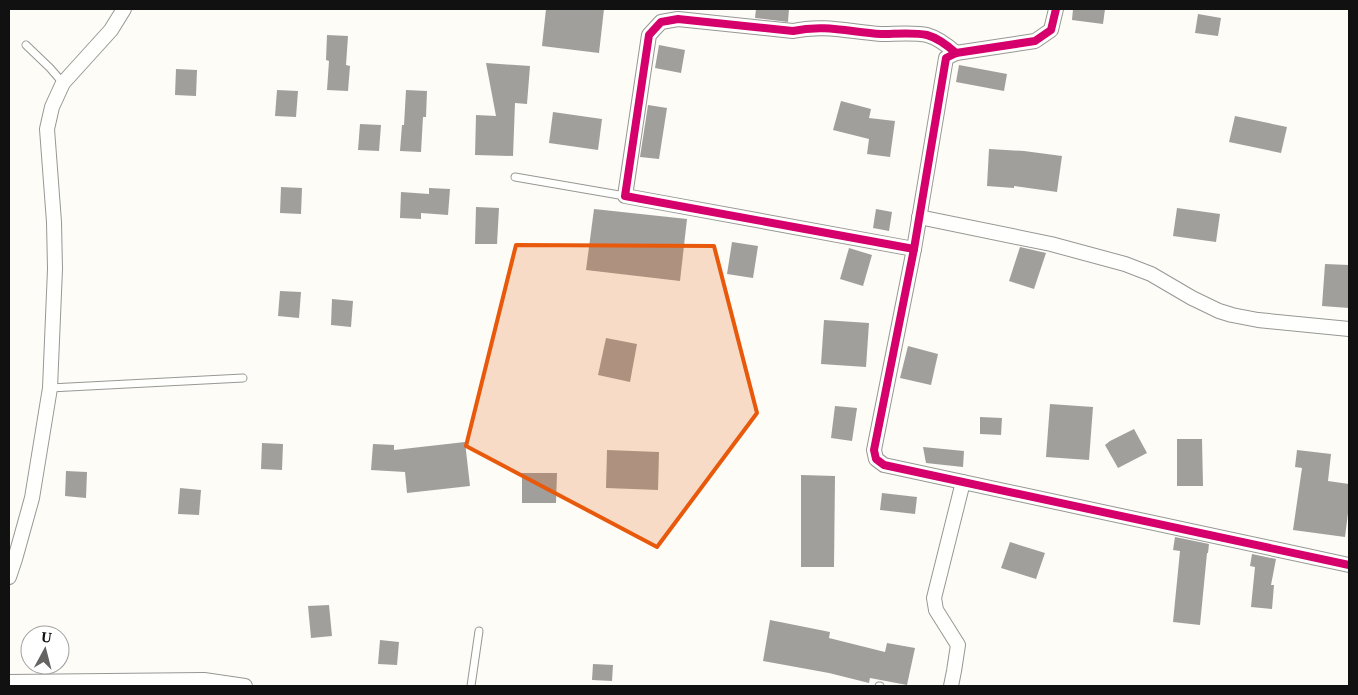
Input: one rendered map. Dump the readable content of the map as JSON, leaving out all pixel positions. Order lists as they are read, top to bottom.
{
  "north": "top"
}
